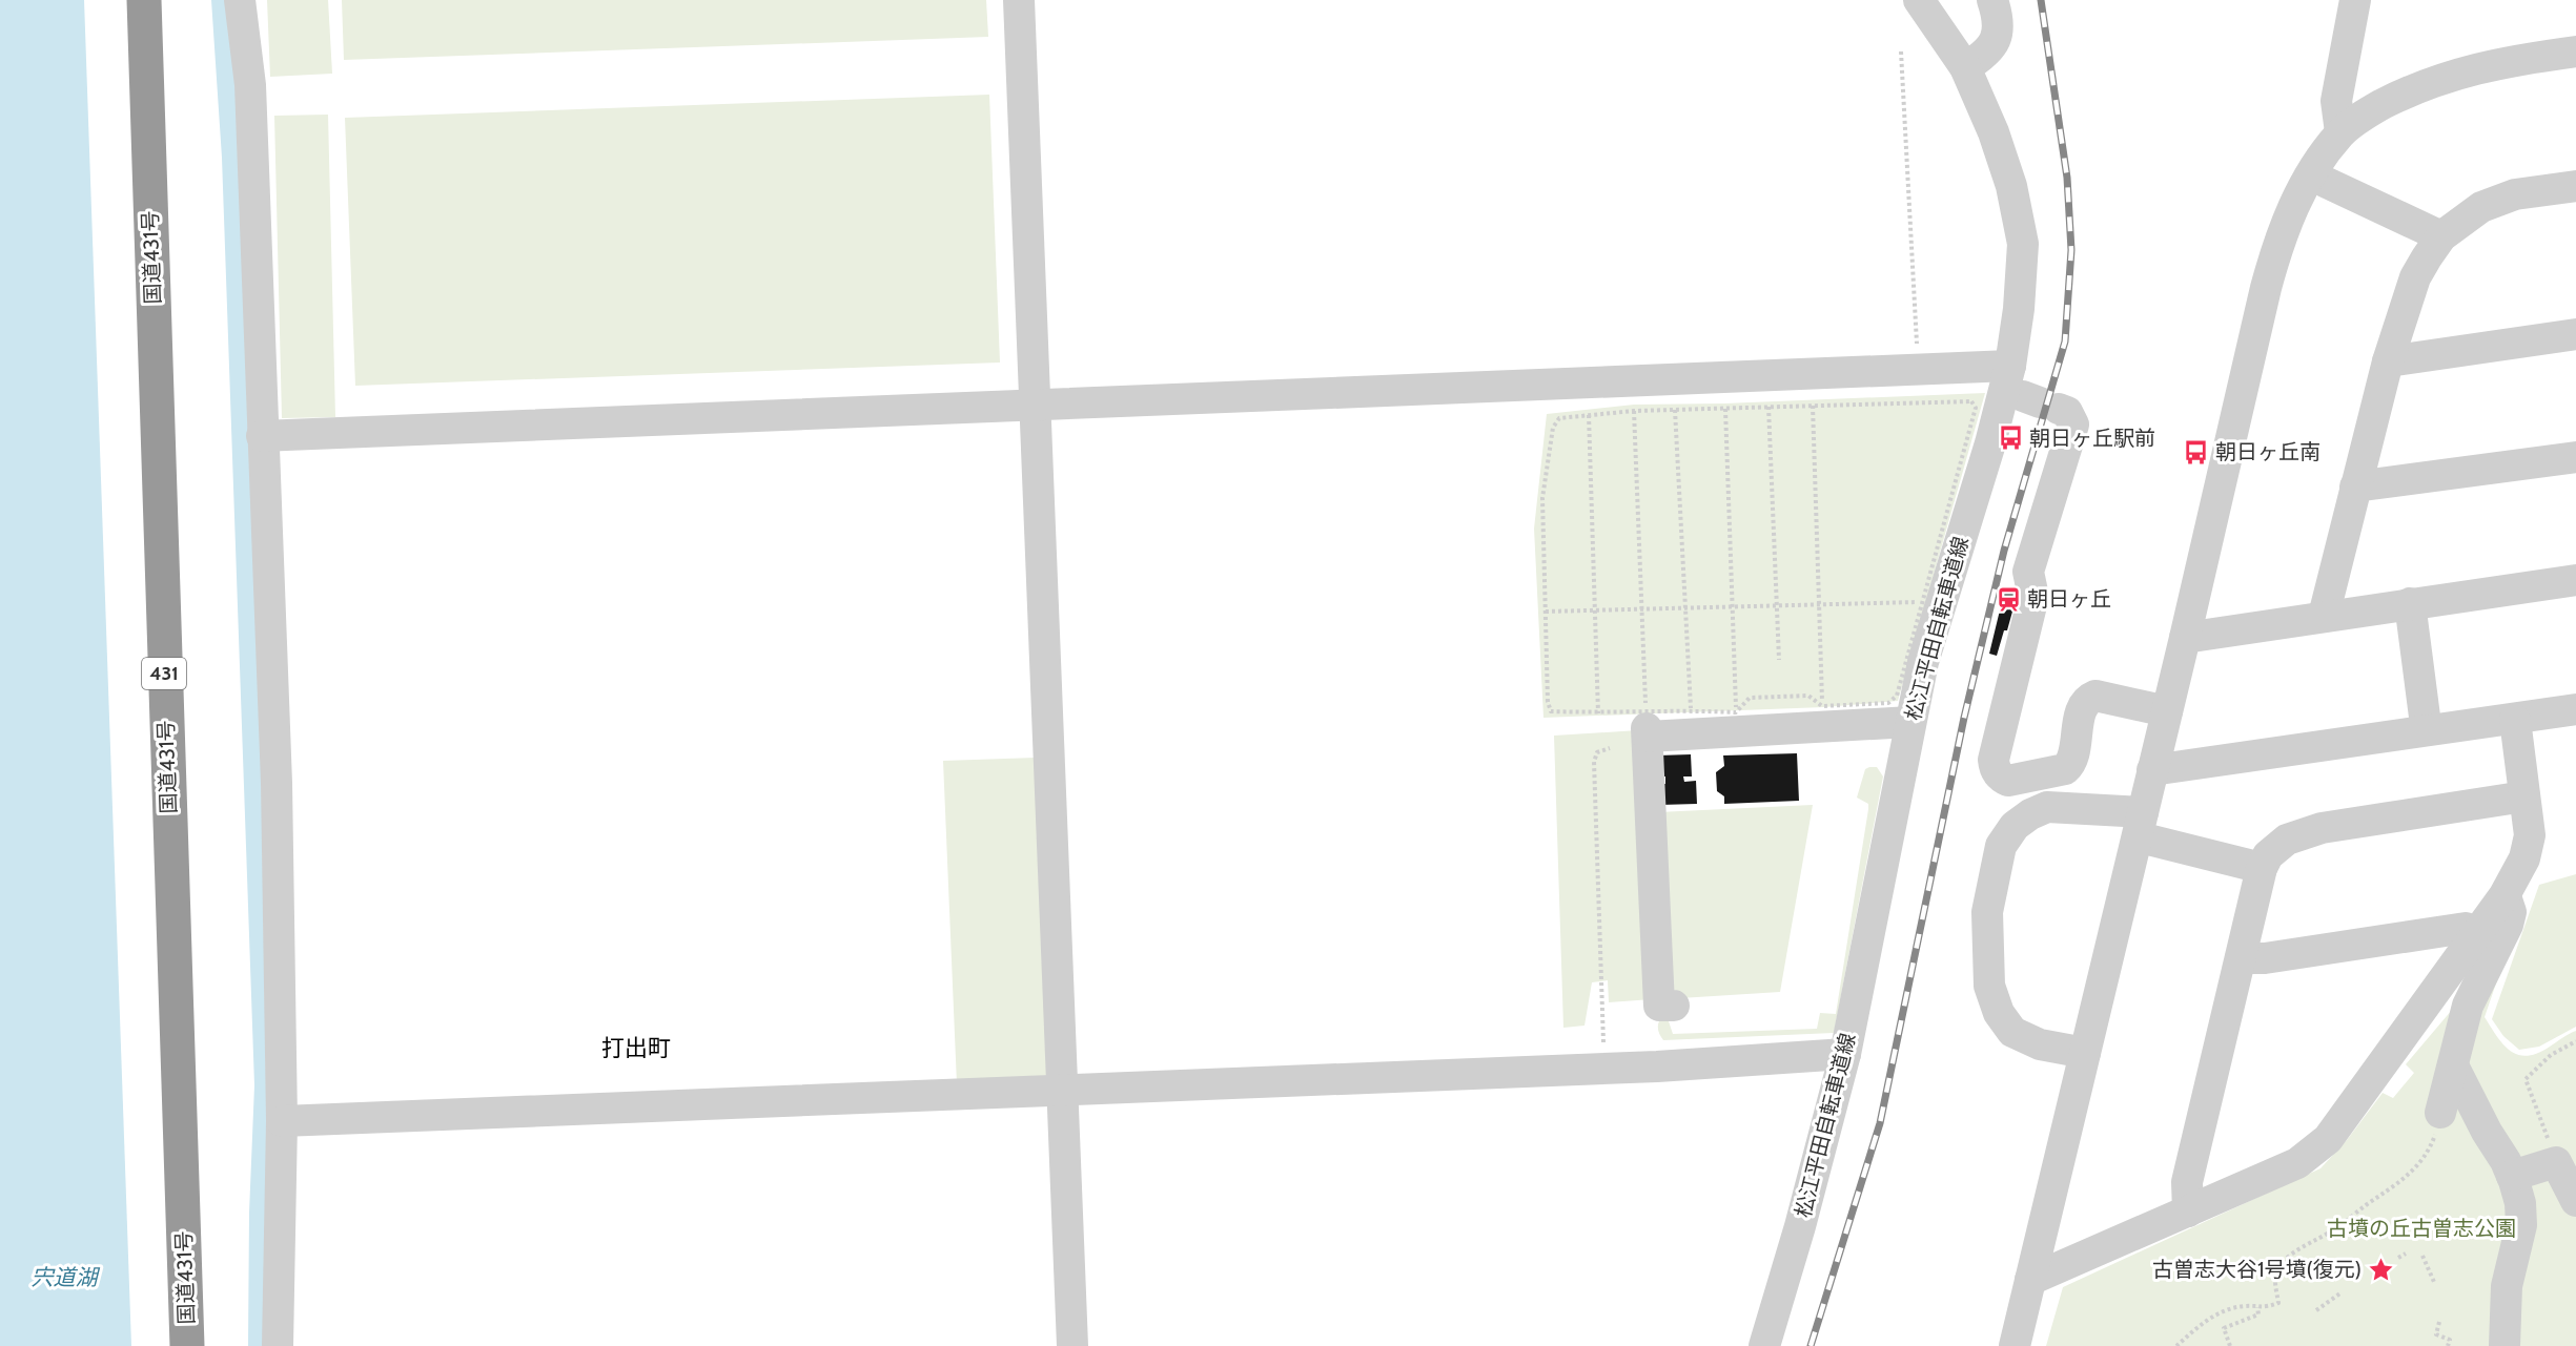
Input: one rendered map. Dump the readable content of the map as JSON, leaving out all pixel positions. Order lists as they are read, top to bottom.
{
  "streets": {
    "highway": ["国道431号", "431"],
    "street": ["松江平田自転車道線"]
  },
  "districts": ["打出町"],
  "water": ["宍道湖"],
  "parks": ["古墳の丘古曽志公園"],
  "places": {
    "bus stop": ["朝日ヶ丘駅前", "朝日ヶ丘南"],
    "station": ["朝日ヶ丘"],
    "place": ["古曽志大谷1号墳(復元)"]
  }
}
